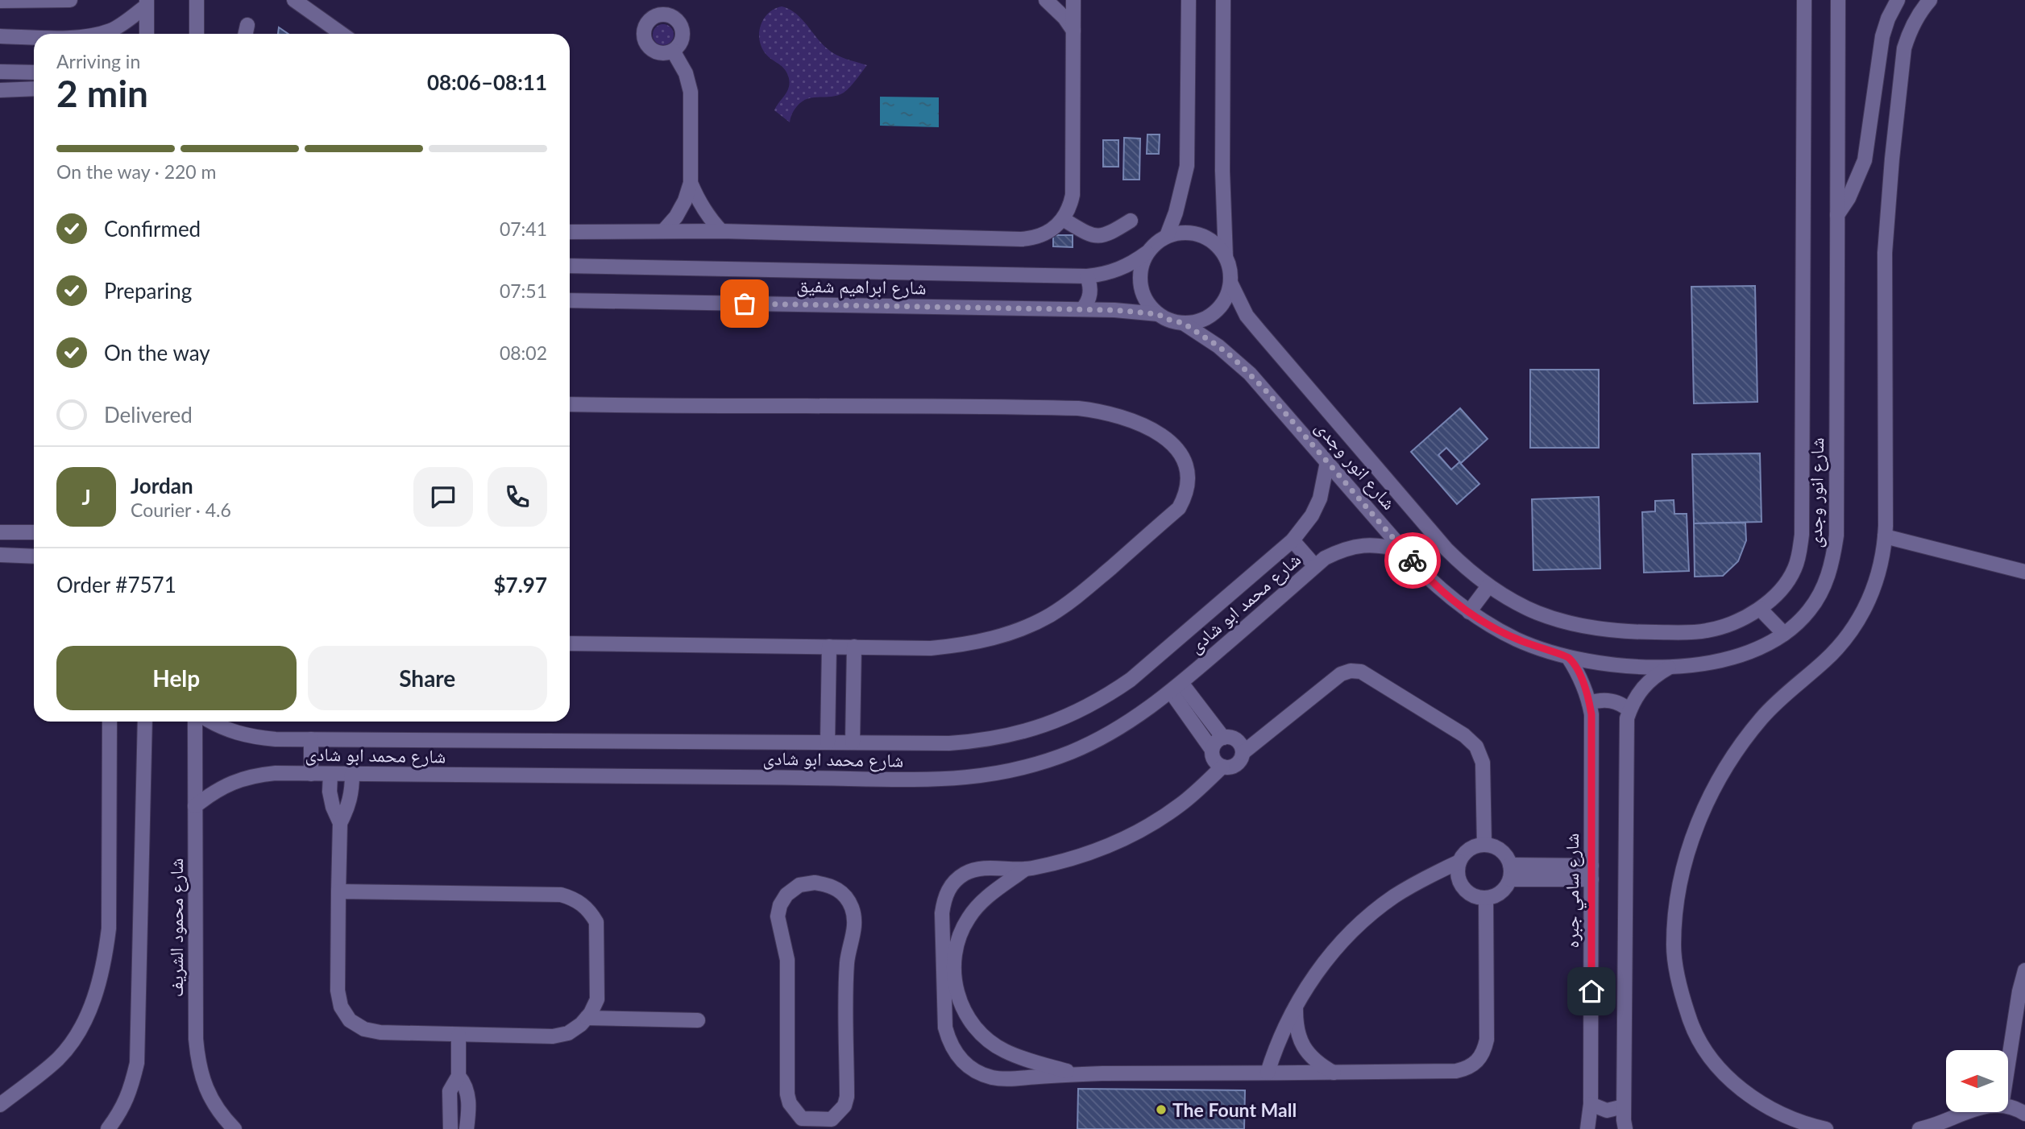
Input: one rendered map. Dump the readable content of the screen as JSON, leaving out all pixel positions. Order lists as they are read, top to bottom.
{
  "streets": {
    "street": [
      "شارع ابراهيم شفيق",
      "شارع انور وجدى",
      "شارع محمد ابو شادى",
      "شارع سامي جبره",
      "شارع محمود الشريف"
    ]
  },
  "crossings": [
    ["شارع ابراهيم شفيق", "شارع انور وجدى"],
    ["شارع انور وجدى", "شارع محمد ابو شادى"],
    ["شارع انور وجدى", "شارع سامي جبره"],
    ["شارع محمد ابو شادى", "شارع محمود الشريف"]
  ],
  "places": ["The Fount Mall"],
  "north": "left",
  "page": {
    "heading": ["2 min", "Arriving in", "08:06–08:11"],
    "panel": [
      "Jordan",
      "Courier · 4.6",
      "Order #7571",
      "$7.97"
    ],
    "bar": "On the way · 220 m",
    "list": [
      ["Confirmed", "07:41"],
      ["Preparing", "07:51"],
      ["On the way", "08:02"],
      "Delivered"
    ],
    "round": "J",
    "buttons": ["Help", "Share"]
  }
}
